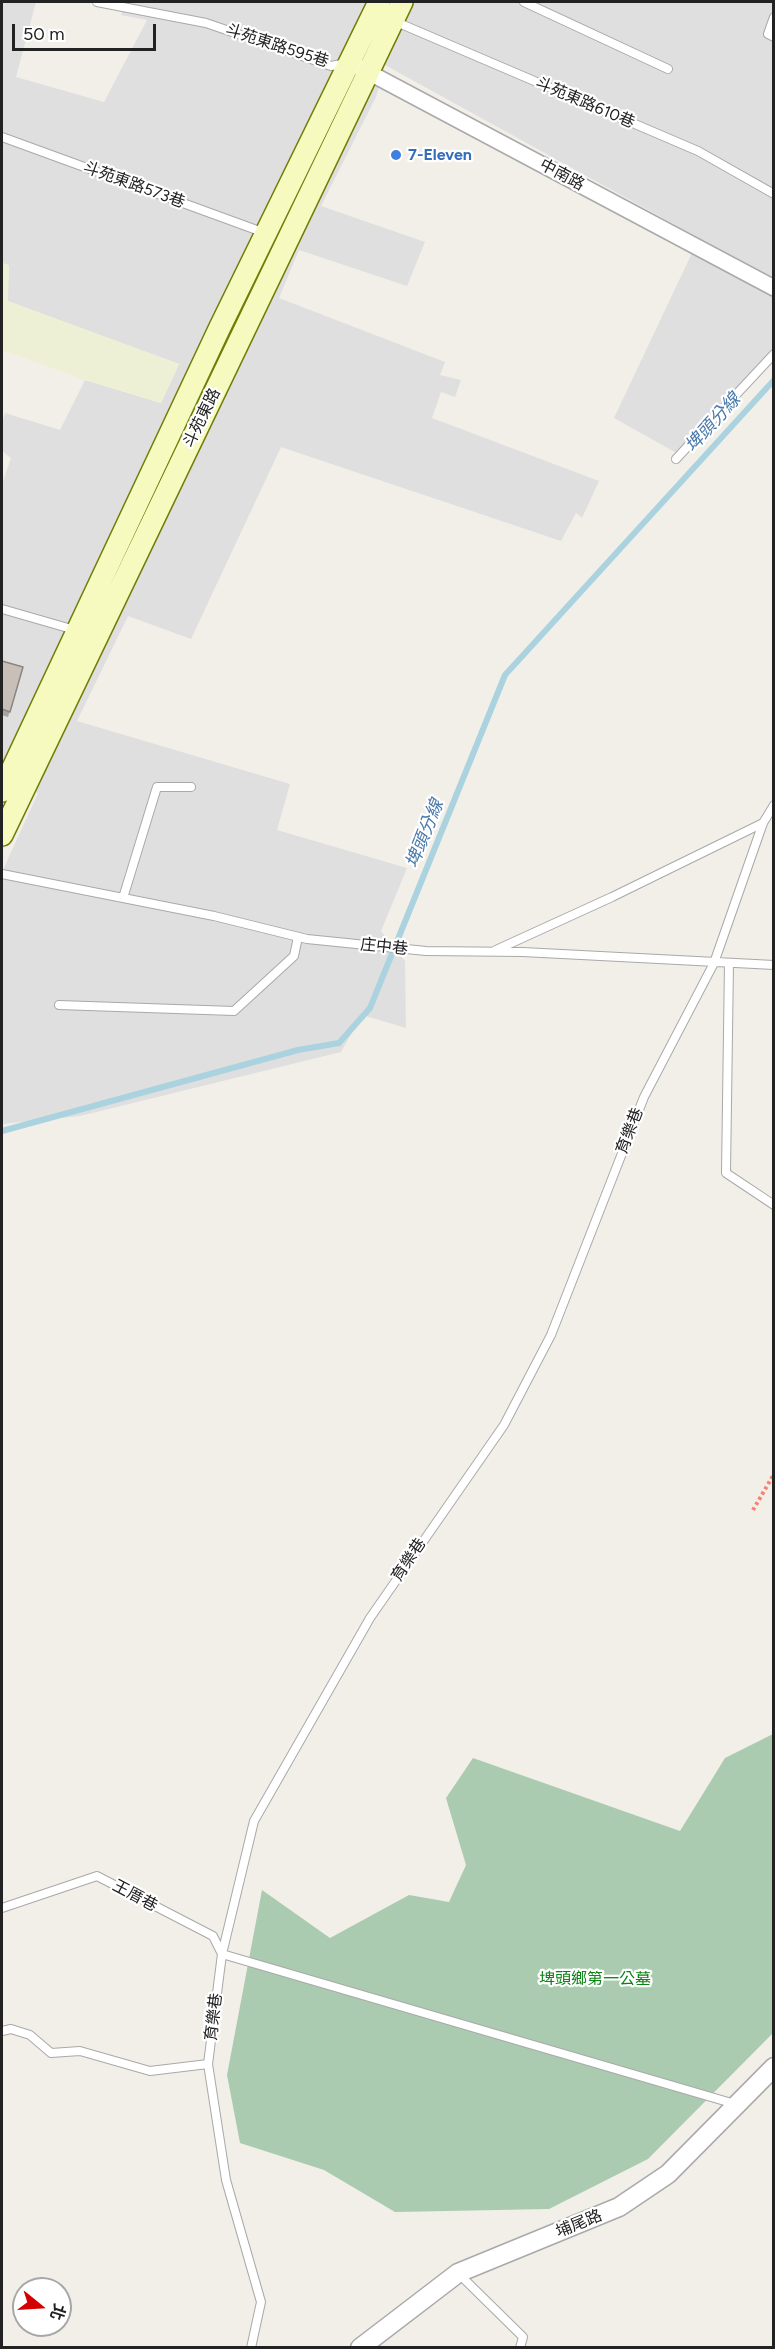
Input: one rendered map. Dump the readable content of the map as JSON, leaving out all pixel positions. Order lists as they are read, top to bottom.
{
  "streets": {
    "main road": ["斗苑東路"],
    "street": ["中南路", "埔尾路"],
    "lane": [
      "斗苑東路595巷",
      "斗苑東路610巷",
      "斗苑東路573巷",
      "庄中巷",
      "育樂巷",
      "王厝巷"
    ]
  },
  "crossings": [
    ["斗苑東路595巷", "中南路"],
    ["斗苑東路595巷", "斗苑東路"],
    ["斗苑東路610巷", "斗苑東路"],
    ["中南路", "斗苑東路"],
    ["斗苑東路573巷", "斗苑東路"],
    ["庄中巷", "育樂巷"],
    ["育樂巷", "王厝巷"]
  ],
  "water": ["埤頭分線"],
  "parks": ["埤頭鄉第一公墓"],
  "places": ["7-Eleven"],
  "scale_bar": "50 m",
  "north": "right"
}
